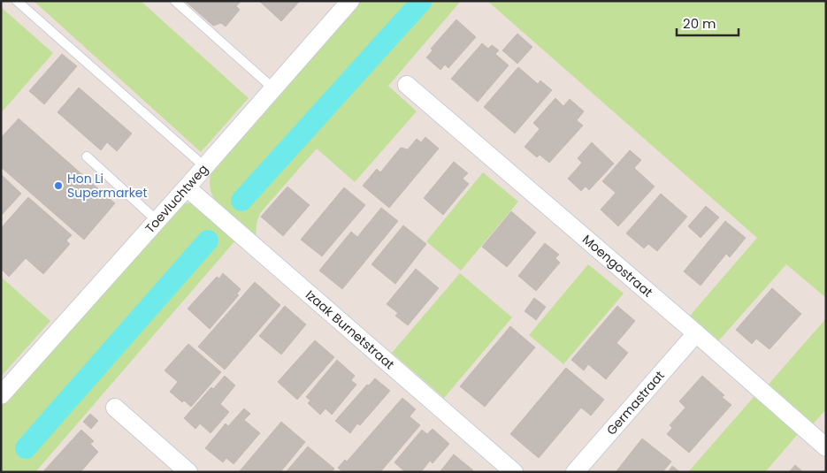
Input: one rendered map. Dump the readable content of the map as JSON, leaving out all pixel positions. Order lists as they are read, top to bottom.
{
  "streets": {
    "street": [
      "Toevluchtweg",
      "Moengostraat",
      "Izaak Burnetstraat",
      "Germastraat"
    ]
  },
  "crossings": [
    ["Toevluchtweg", "Izaak Burnetstraat"],
    ["Moengostraat", "Germastraat"]
  ],
  "places": ["Hon Li Supermarket"],
  "scale_bar": "20 m"
}
